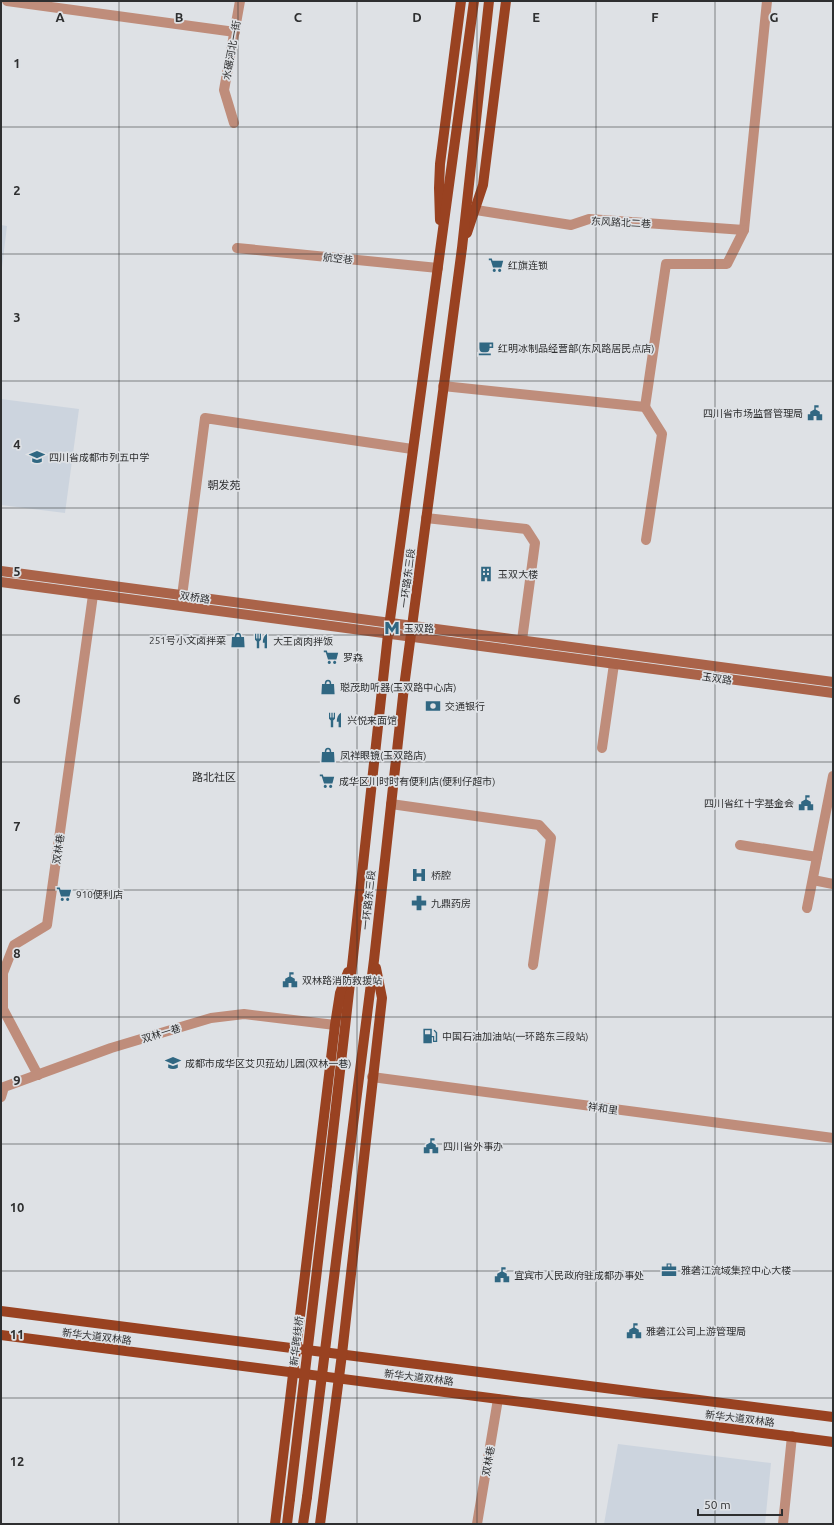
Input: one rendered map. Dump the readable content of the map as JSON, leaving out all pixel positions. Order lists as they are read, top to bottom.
{
  "streets": {
    "main road": [
      "一环路东三段",
      "双桥路",
      "玉双路",
      "新华大道双林路",
      "新华跨线桥"
    ],
    "street": [
      "水碾河北一街",
      "东风路北二巷",
      "航空巷",
      "双林巷",
      "双林一巷",
      "祥和里"
    ]
  },
  "crossings": [
    ["航空巷", "一环路东三段"],
    ["一环路东三段", "双桥路"],
    ["一环路东三段", "玉双路"],
    ["一环路东三段", "新华跨线桥"],
    ["双桥路", "玉双路"],
    ["双桥路", "双林巷"],
    ["双林巷", "双林一巷"],
    ["双林巷", "新华大道双林路"]
  ],
  "districts": ["朝发苑", "路北社区"],
  "places": {
    "supermarket": [
      "红旗连锁",
      "罗森",
      "成华区川时时有便利店(便利仔超市)",
      "910便利店"
    ],
    "cafe": ["红明冰制品经营部(东风路居民点店)"],
    "public building": [
      "四川省市场监督管理局",
      "四川省红十字基金会",
      "双林路消防救援站",
      "四川省外事办",
      "宜宾市人民政府驻成都办事处",
      "雅砻江公司上游管理局"
    ],
    "school or university": ["四川省成都市列五中学", "成都市成华区艾贝菈幼儿园(双林一巷)"],
    "building": ["玉双大楼"],
    "metro station": ["玉双路"],
    "shop": ["251号小文卤拌菜", "聪茂助听器(玉双路中心店)", "凤祥眼镜(玉双路店)"],
    "restaurant": ["大王卤肉拌饭", "兴悦来面馆"],
    "bank": ["交通银行"],
    "hospital": ["桥腔"],
    "pharmacy": ["九鼎药房"],
    "fuel station": ["中国石油加油站(一环路东三段站)"],
    "office": ["雅砻江流域集控中心大楼"]
  },
  "scale_bar": "50 m",
  "grid": {
    "columns": [
      "A",
      "B",
      "C",
      "D",
      "E",
      "F",
      "G"
    ],
    "rows": [
      "1",
      "2",
      "3",
      "4",
      "5",
      "6",
      "7",
      "8",
      "9",
      "10",
      "11",
      "12"
    ]
  }
}
